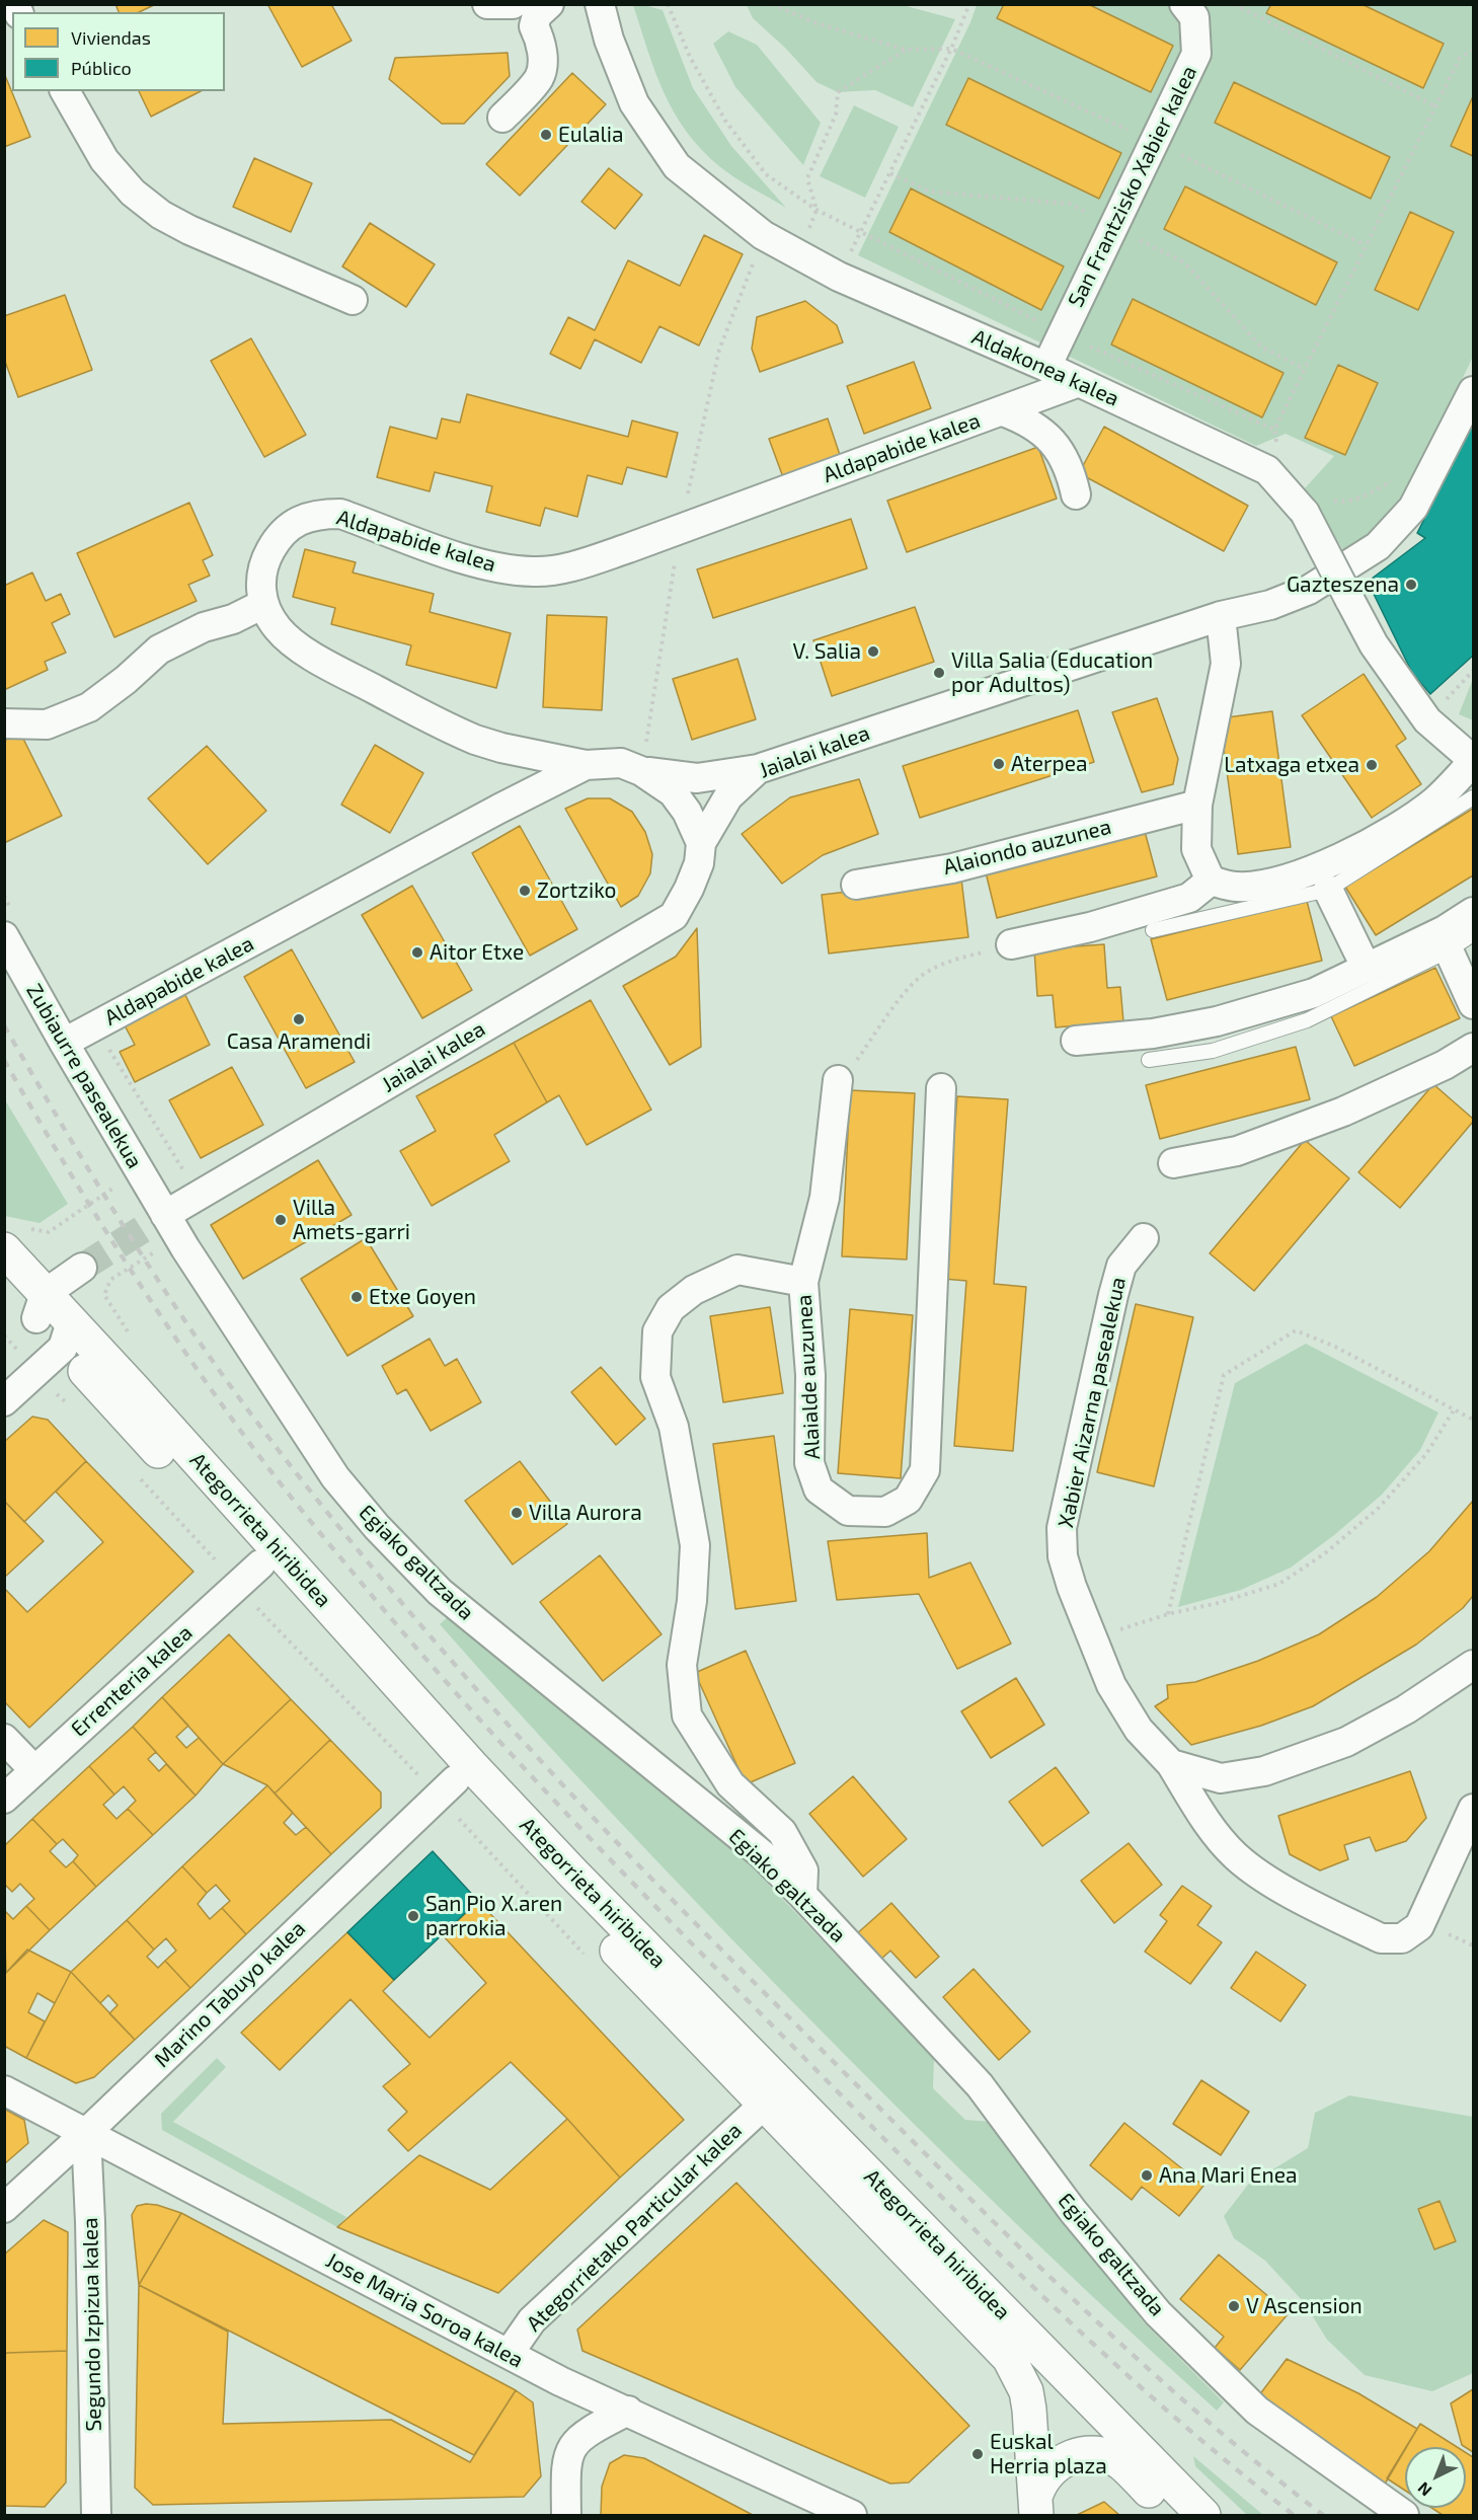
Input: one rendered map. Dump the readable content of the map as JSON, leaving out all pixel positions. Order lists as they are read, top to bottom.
{
  "streets": {
    "main road": ["Ategorrieta hiribidea"],
    "street": [
      "San Frantzisko Xabier kalea",
      "Aldakonea kalea",
      "Aldapabide kalea",
      "Jaialai kalea",
      "Alaiondo auzunea",
      "Zubiaurre pasealekua",
      "Alaialde auzunea",
      "Xabier Aizarna pasealekua",
      "Egiako galtzada",
      "Errenteria kalea",
      "Marino Tabuyo kalea",
      "Ategorrietako Particular kalea",
      "Jose Maria Soroa kalea",
      "Segundo Izpizua kalea"
    ]
  },
  "crossings": [
    ["San Frantzisko Xabier kalea", "Aldakonea kalea"],
    ["Aldakonea kalea", "Aldapabide kalea"],
    ["Aldapabide kalea", "Zubiaurre pasealekua"],
    ["Jaialai kalea", "Zubiaurre pasealekua"],
    ["Jaialai kalea", "Egiako galtzada"],
    ["Zubiaurre pasealekua", "Egiako galtzada"],
    ["Ategorrieta hiribidea", "Errenteria kalea"],
    ["Ategorrieta hiribidea", "Marino Tabuyo kalea"],
    ["Ategorrieta hiribidea", "Ategorrietako Particular kalea"],
    ["Marino Tabuyo kalea", "Jose Maria Soroa kalea"],
    ["Marino Tabuyo kalea", "Segundo Izpizua kalea"],
    ["Ategorrietako Particular kalea", "Jose Maria Soroa kalea"],
    ["Jose Maria Soroa kalea", "Segundo Izpizua kalea"]
  ],
  "places": [
    "Eulalia",
    "Gazteszena",
    "V. Salia",
    "Villa Salia (Education por Adultos)",
    "Aterpea",
    "Latxaga etxea",
    "Zortziko",
    "Aitor Etxe",
    "Casa Aramendi",
    "Villa Amets-garri",
    "Etxe Goyen",
    "Villa Aurora",
    "San Pio X.aren parrokia",
    "Ana Mari Enea",
    "V Ascension",
    "Euskal Herria plaza"
  ],
  "legend": ["Viviendas", "Público"],
  "north": "bottom left"
}
